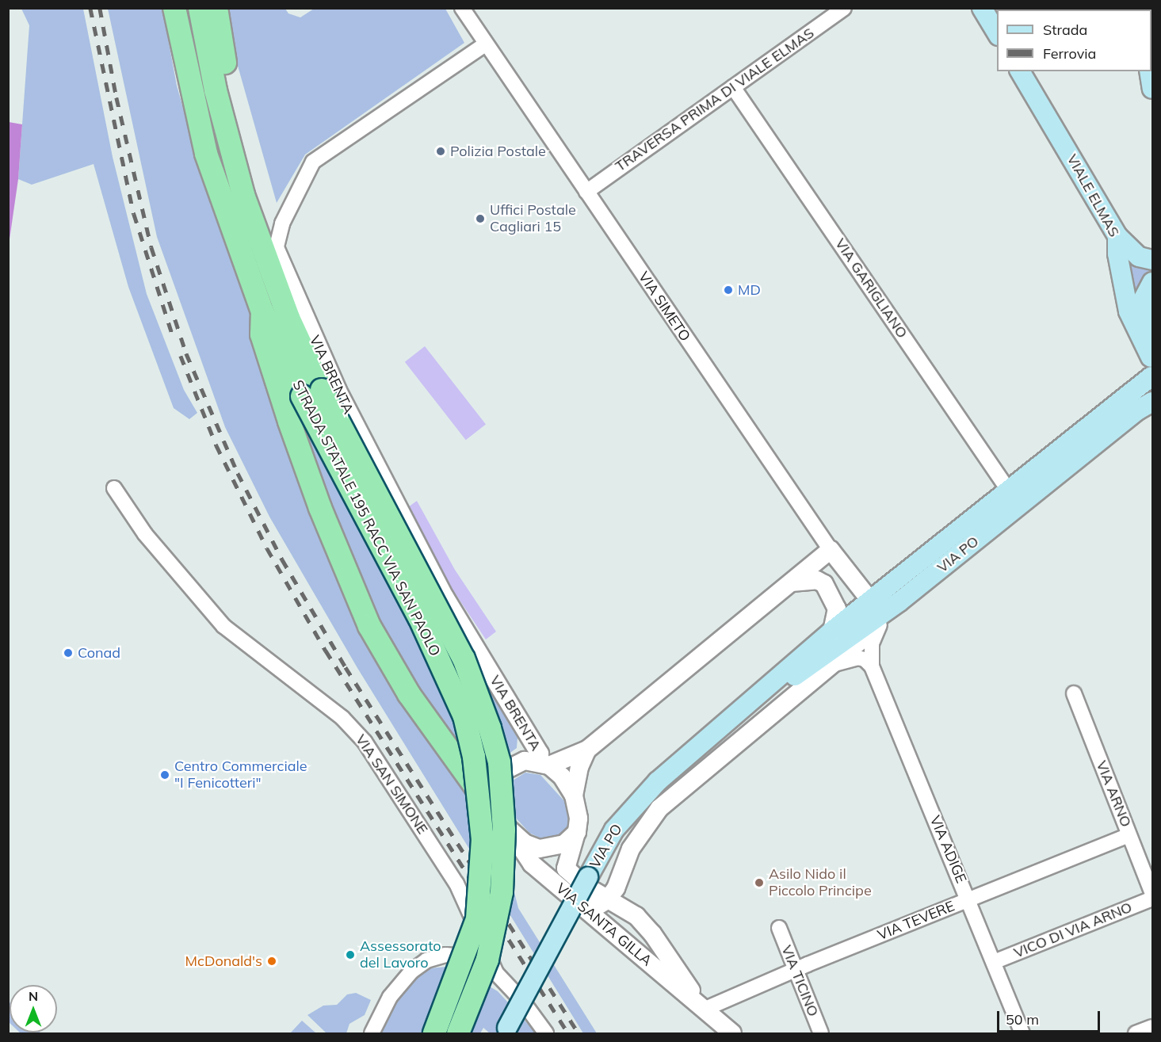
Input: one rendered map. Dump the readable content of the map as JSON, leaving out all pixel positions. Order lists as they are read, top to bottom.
{
  "streets": {
    "highway": ["STRADA STATALE 195 RACC VIA SAN PAOLO"],
    "main road": ["VIALE ELMAS", "VIA PO"],
    "street": [
      "TRAVERSA PRIMA DI VIALE ELMAS",
      "VIA GARIGLIANO",
      "VIA SIMETO",
      "VIA BRENTA",
      "VIA SAN SIMONE",
      "VIA ARNO",
      "VIA ADIGE",
      "VIA TEVERE",
      "VIA SANTA GILLA",
      "VICO DI VIA ARNO",
      "VIA TICINO"
    ]
  },
  "crossings": [
    ["TRAVERSA PRIMA DI VIALE ELMAS", "VIA GARIGLIANO"],
    ["TRAVERSA PRIMA DI VIALE ELMAS", "VIA SIMETO"],
    ["VIA GARIGLIANO", "VIA PO"],
    ["VIA SIMETO", "VIA PO"],
    ["VIA BRENTA", "VIA SANTA GILLA"],
    ["VIA ARNO", "VIA TEVERE"],
    ["VIA ADIGE", "VIA TEVERE"],
    ["VIA ADIGE", "VICO DI VIA ARNO"],
    ["VIA TEVERE", "VIA SANTA GILLA"],
    ["VIA TEVERE", "VIA TICINO"]
  ],
  "places": [
    "Polizia Postale",
    "Uffici Postale Cagliari 15",
    "MD",
    "Conad",
    "Centro Commerciale \"I Fenicotteri\"",
    "Asilo Nido il Piccolo Principe",
    "Assessorato del Lavoro",
    "McDonald's"
  ],
  "legend": ["Strada", "Ferrovia"],
  "scale_bar": "50 m",
  "north": "top"
}
